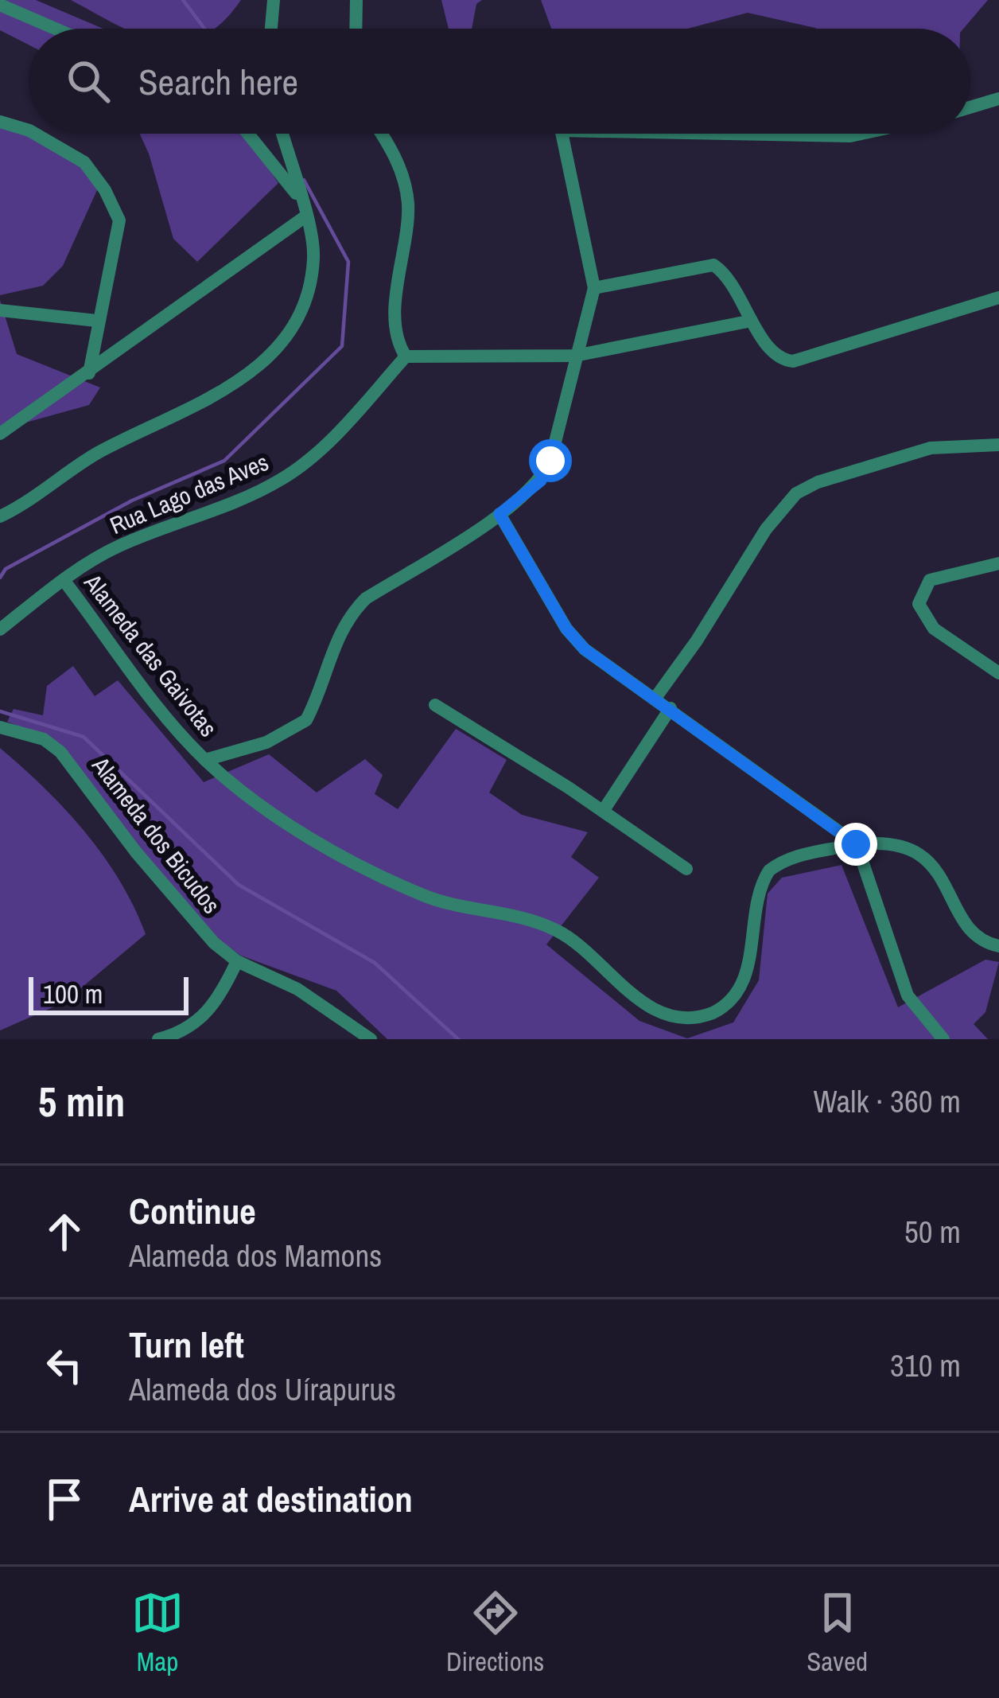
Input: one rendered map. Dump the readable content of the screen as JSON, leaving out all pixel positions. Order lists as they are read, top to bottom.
{
  "streets": {
    "street": ["Rua Lago das Aves", "Alameda das Gaivotas", "Alameda dos Bicudos"]
  },
  "crossings": [
    ["Rua Lago das Aves", "Alameda das Gaivotas"]
  ],
  "scale_bar": "100 m",
  "page": {
    "search": "Search here",
    "scale": "100 m",
    "heading": ["5 min", "Walk · 360 m"],
    "list": [
      ["Continue", "Alameda dos Mamons", "50 m"],
      ["Turn left", "Alameda dos Uírapurus", "310 m"],
      "Arrive at destination"
    ],
    "nav": ["Map", "Directions", "Saved"]
  }
}
